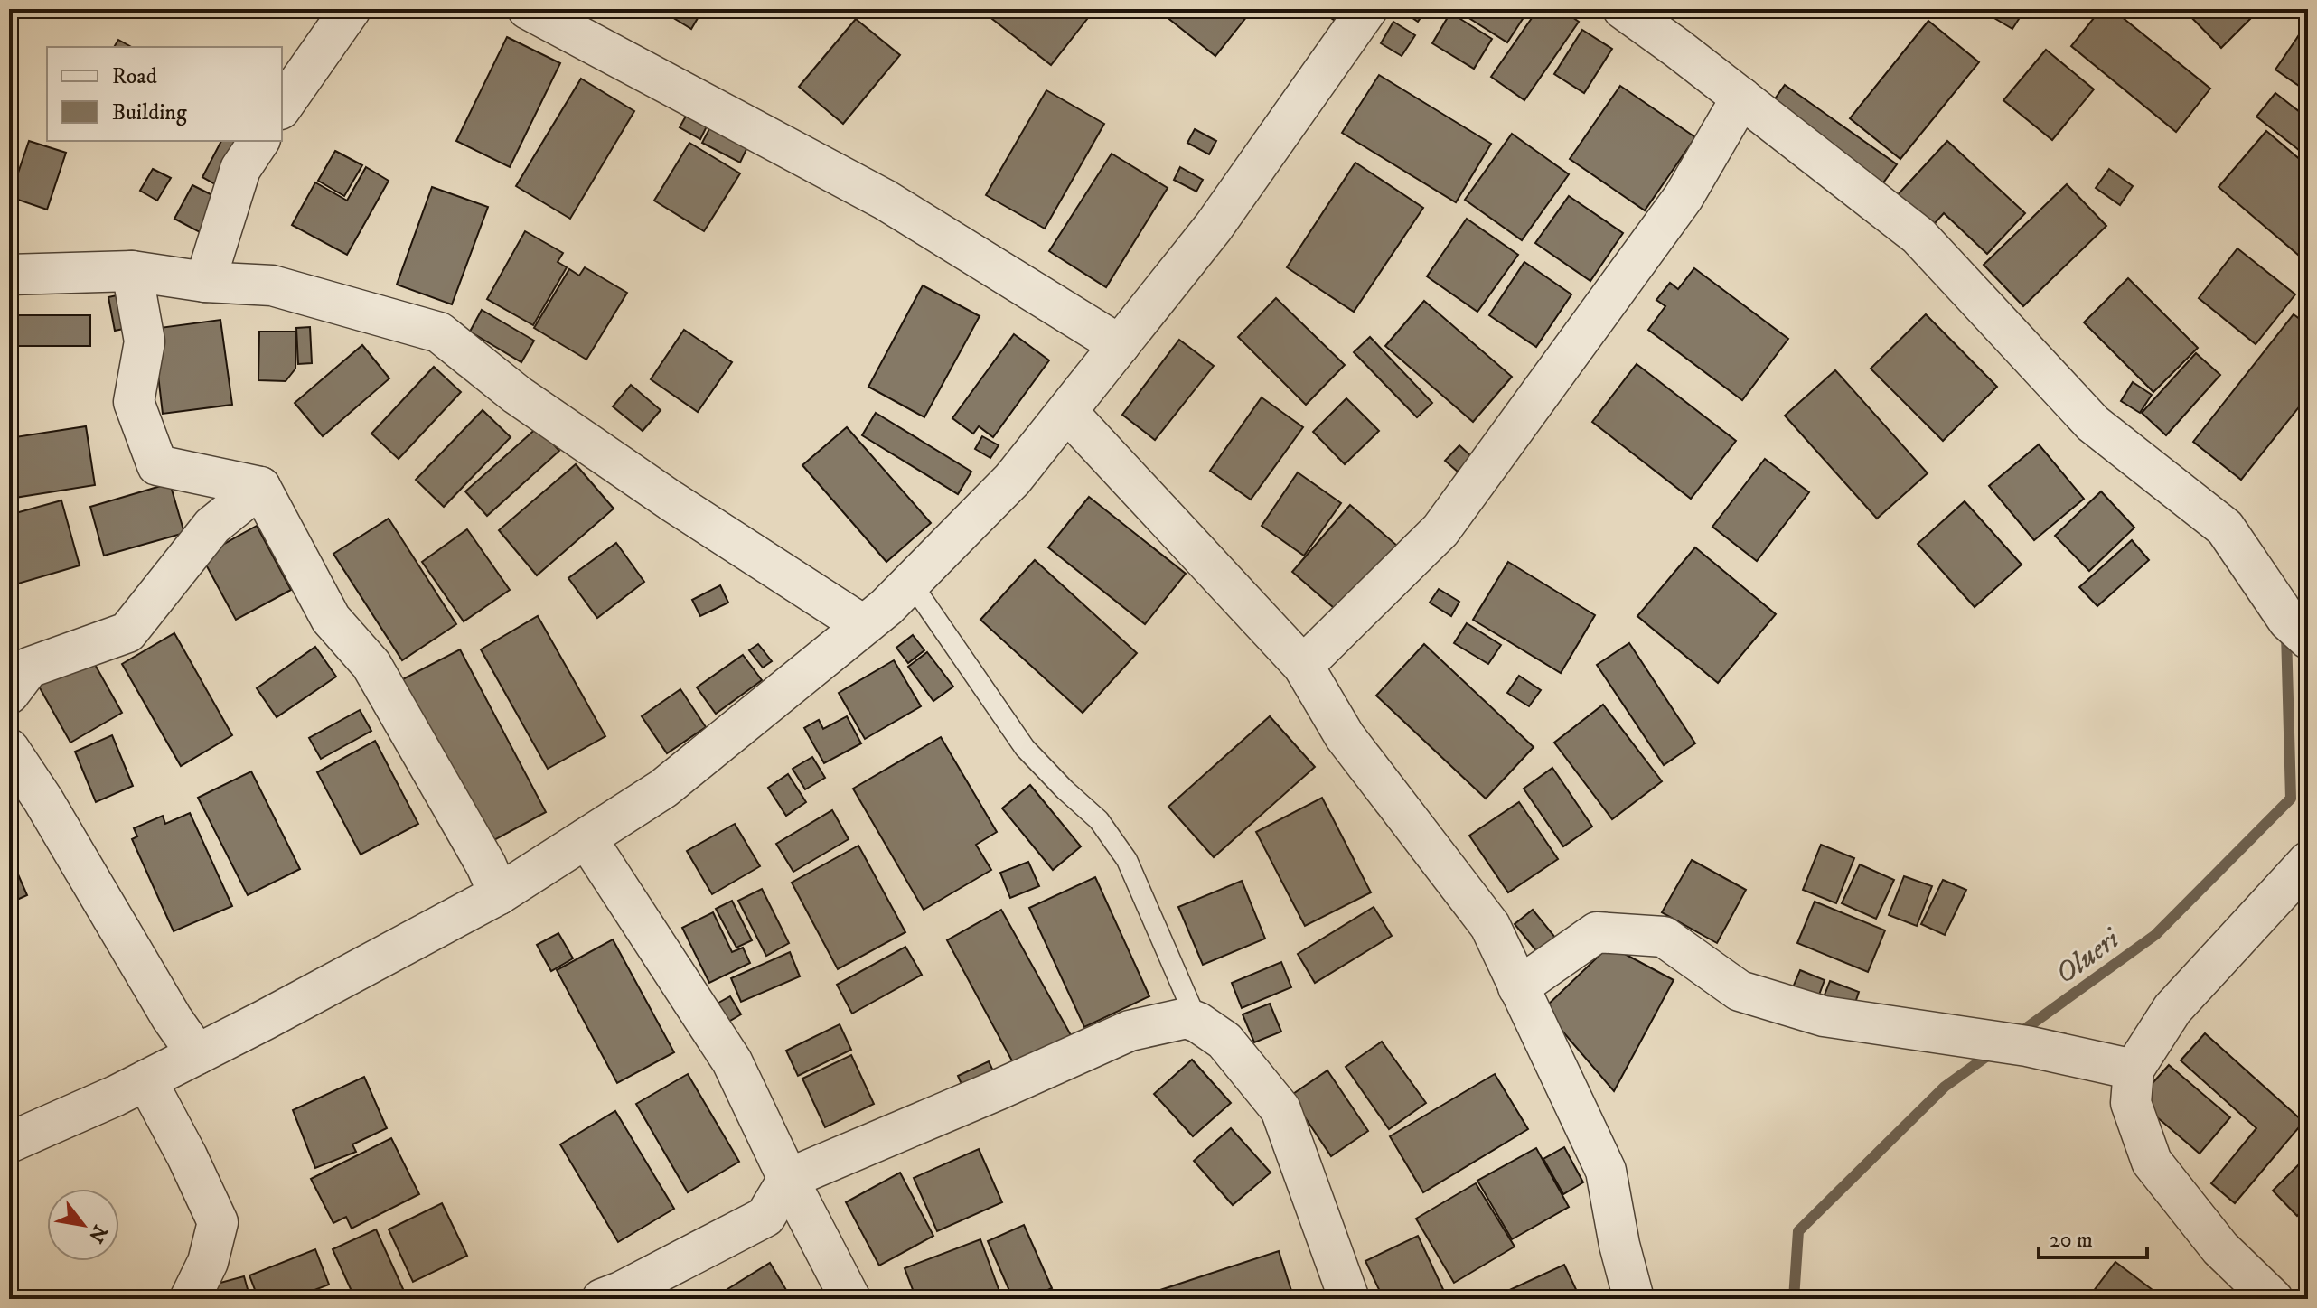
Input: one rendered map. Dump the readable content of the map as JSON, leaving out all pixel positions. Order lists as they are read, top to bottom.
{
  "water": ["Olueri"],
  "legend": ["Road", "Building"],
  "scale_bar": "20 m",
  "north": "bottom right"
}
